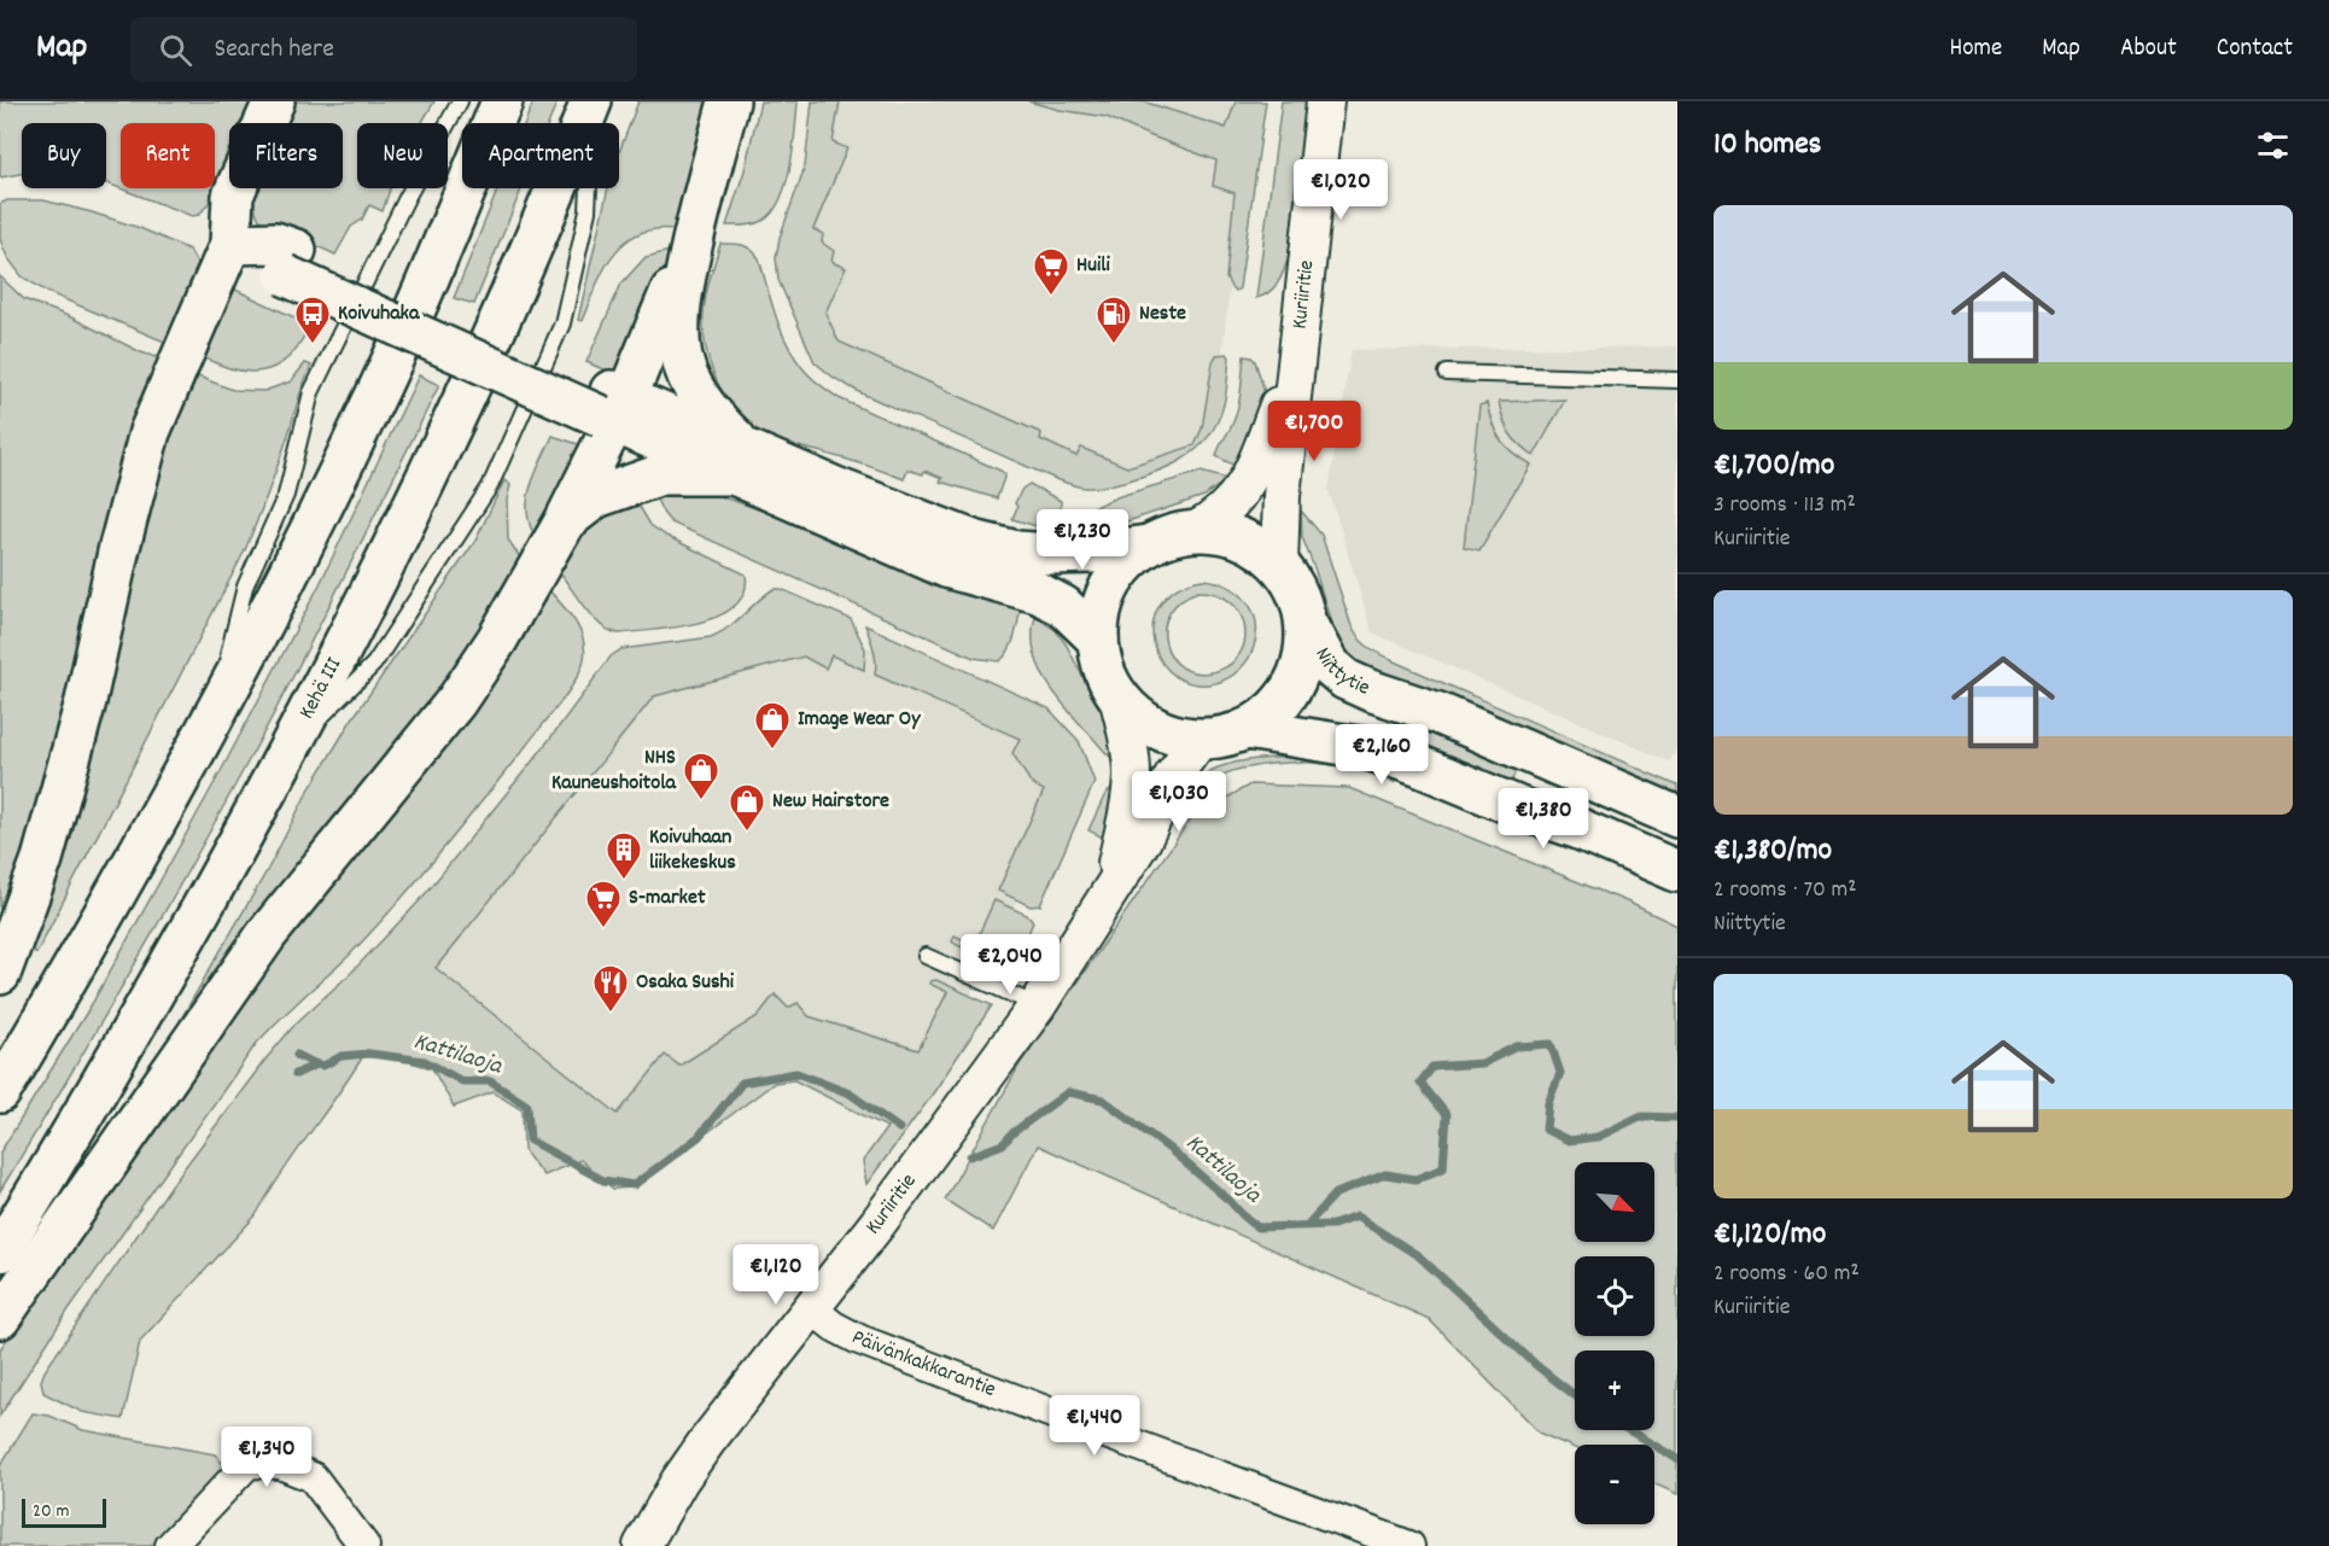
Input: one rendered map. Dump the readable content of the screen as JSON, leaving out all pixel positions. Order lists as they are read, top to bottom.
{
  "streets": {
    "main road": ["Niittytie", "Kehä III"],
    "street": ["Kuriiritie", "Päivänkakkarantie"]
  },
  "crossings": [
    ["Kuriiritie", "Niittytie"],
    ["Kuriiritie", "Päivänkakkarantie"]
  ],
  "water": ["Kattilaoja"],
  "places": {
    "supermarket": ["Huili", "S-market"],
    "bus stop": ["Koivuhaka"],
    "fuel station": ["Neste"],
    "shop": ["Image Wear Oy", "NHS Kauneushoitola", "New Hairstore"],
    "building": ["Koivuhaan liikekeskus"],
    "restaurant": ["Osaka Sushi"]
  },
  "scale_bar": "20 m",
  "north": "bottom right",
  "page": {
    "header": "Map",
    "search": "Search here",
    "nav": [
      "Home",
      "Map",
      "About",
      "Contact"
    ],
    "heading": "10 homes",
    "chip": [
      "Buy",
      "Rent",
      "Filters",
      "New",
      "Apartment"
    ],
    "price": [
      "€1,020",
      "€1,700",
      "€1,230",
      "€2,160",
      "€1,030",
      "€1,380",
      "€2,040",
      "€1,120",
      "€1,440",
      "€1,340"
    ],
    "list": [
      {
        "name": "€1,700/mo",
        "note": "3 rooms · 113 m² · Kuriiritie"
      },
      {
        "name": "€1,380/mo",
        "note": "2 rooms · 70 m² · Niittytie"
      },
      {
        "name": "€1,120/mo",
        "note": "2 rooms · 60 m² · Kuriiritie"
      }
    ],
    "map_buttons": ["+", "−"],
    "scale": "20 m"
  }
}
